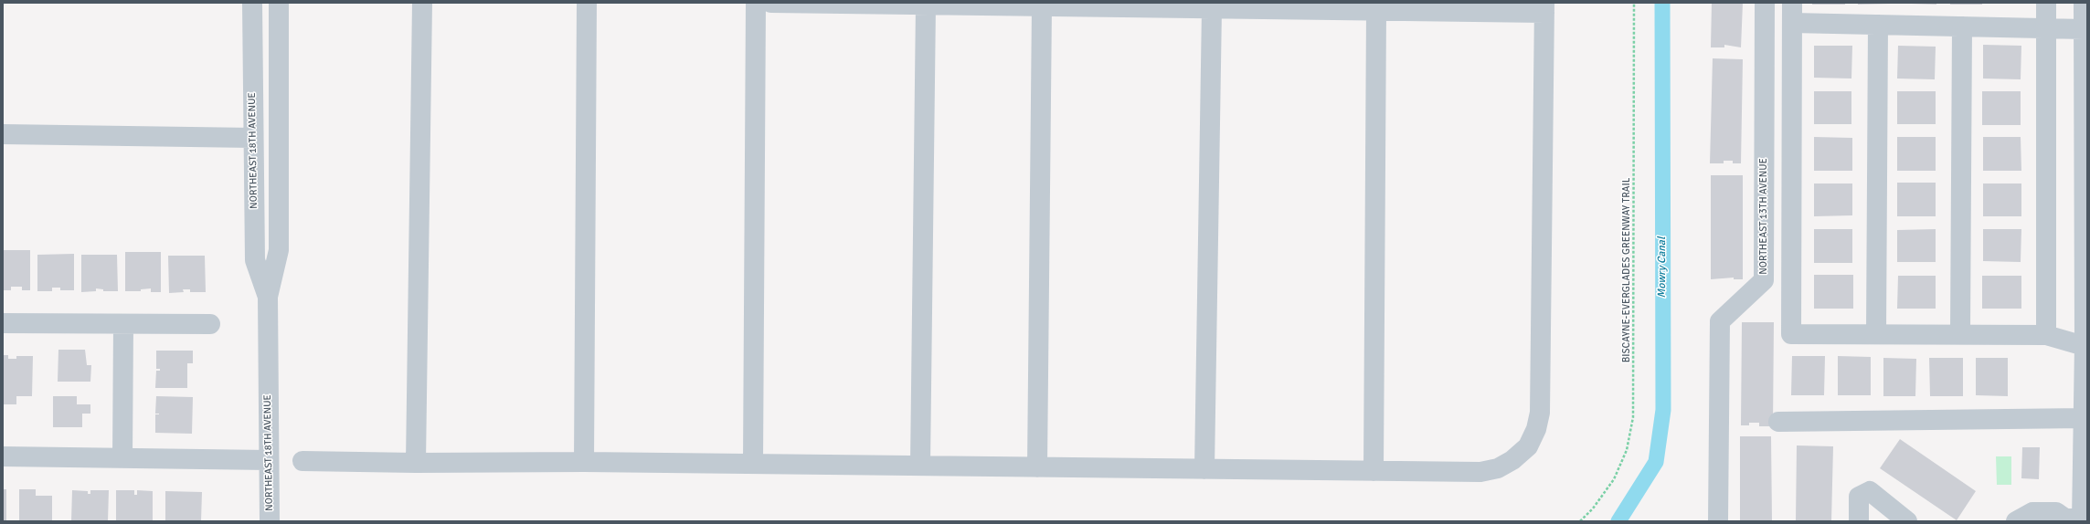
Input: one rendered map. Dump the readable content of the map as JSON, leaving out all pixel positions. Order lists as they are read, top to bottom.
{
  "streets": {
    "street": ["NORTHEAST 18TH AVENUE", "NORTHEAST 13TH AVENUE"],
    "path": ["BISCAYNE-EVERGLADES GREENWAY TRAIL"]
  },
  "water": ["Mowry Canal"]
}
